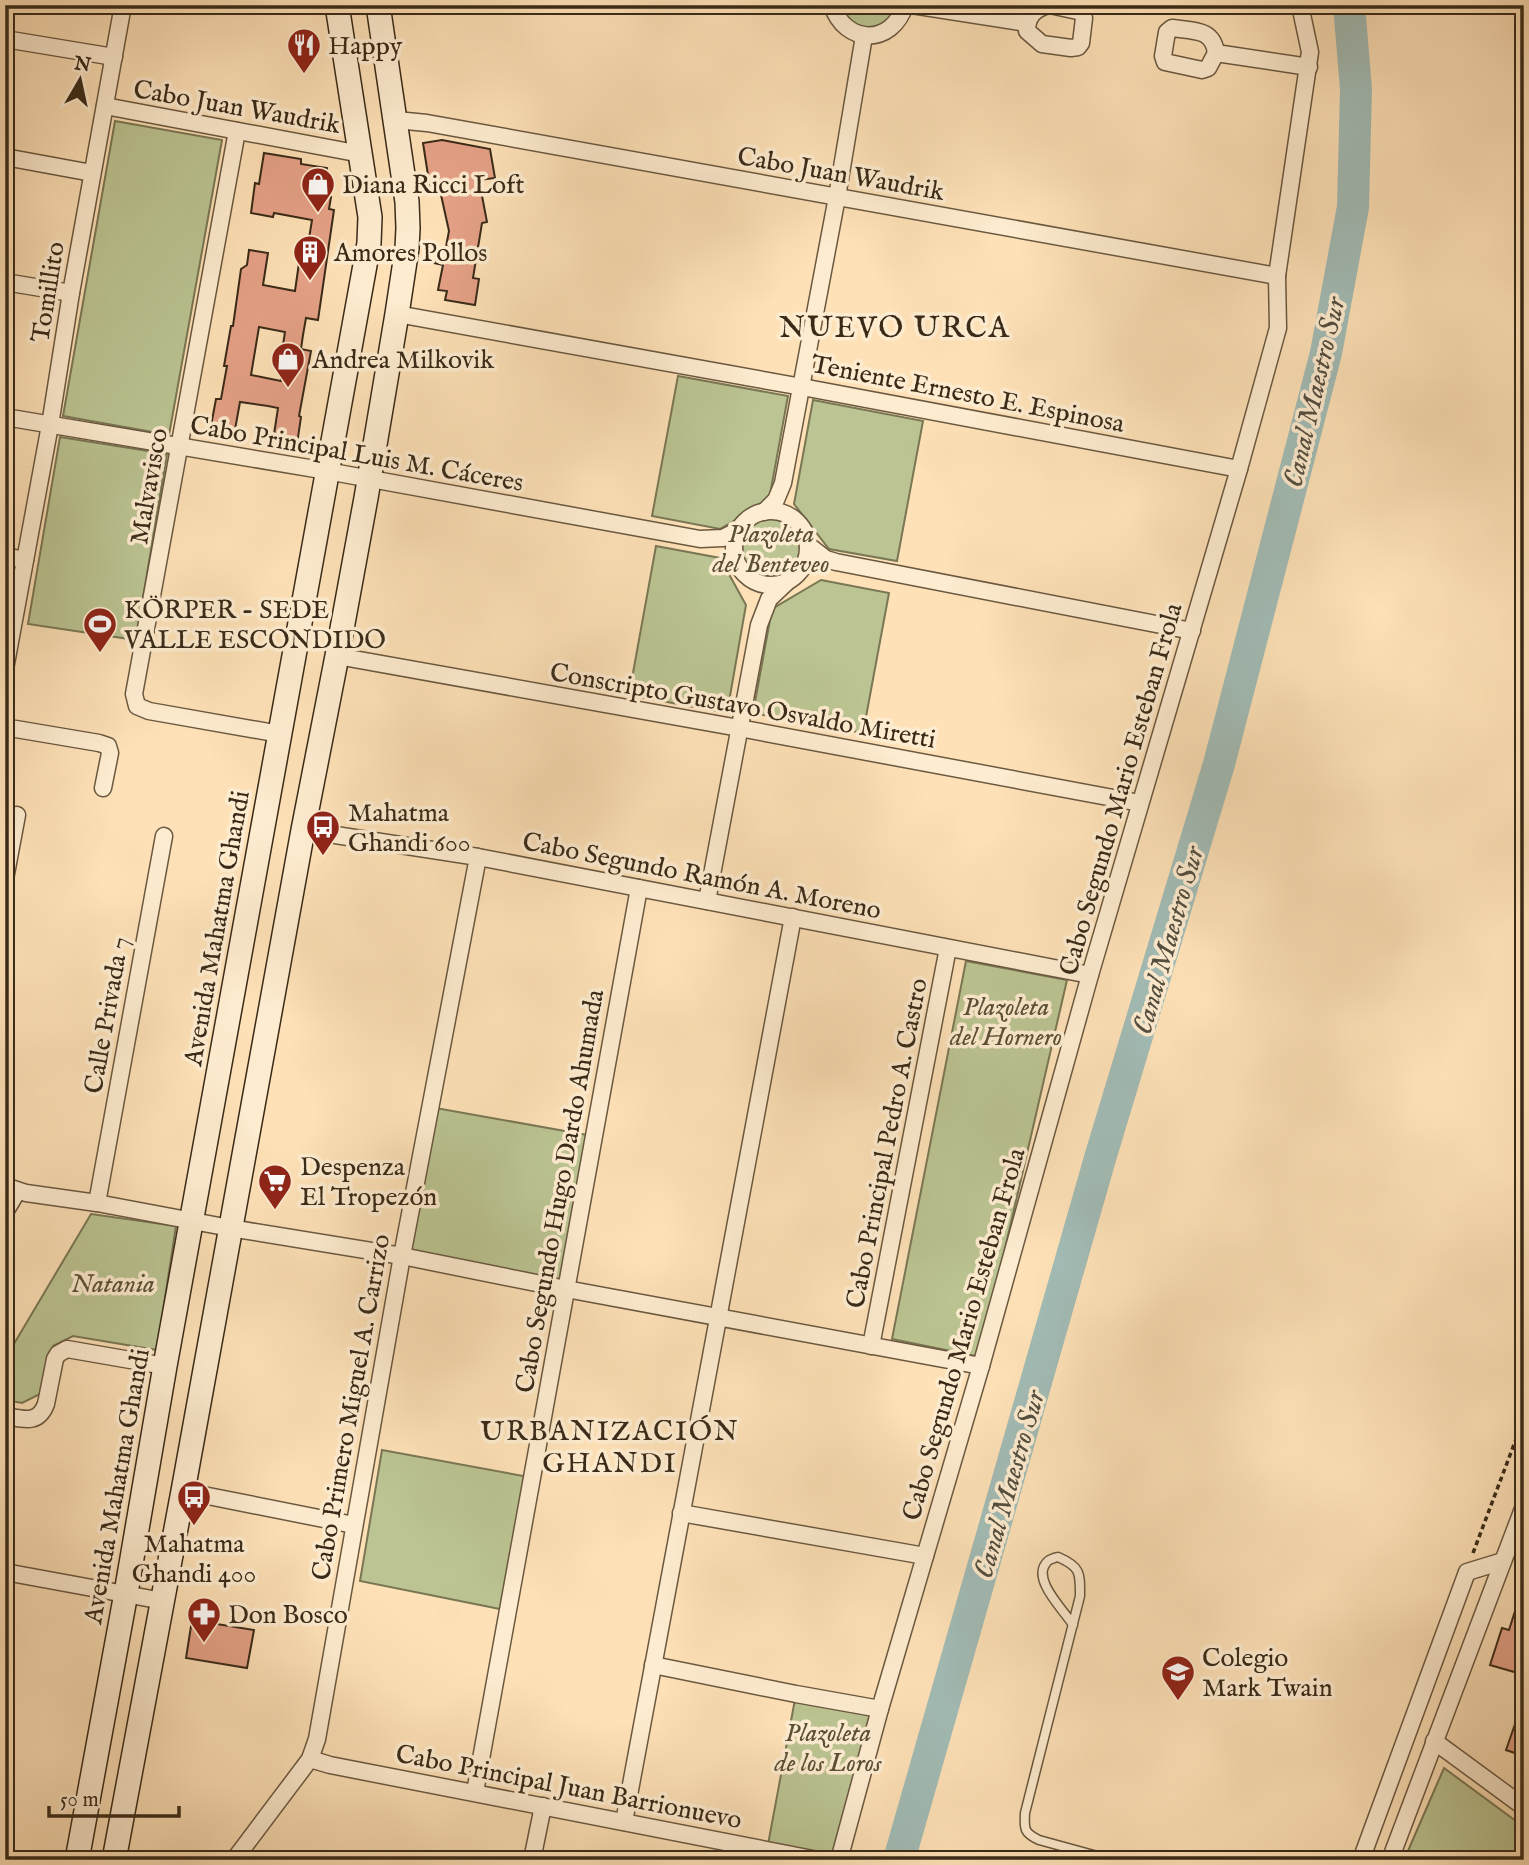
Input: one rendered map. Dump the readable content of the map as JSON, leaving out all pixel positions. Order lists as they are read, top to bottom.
{
  "streets": {
    "main road": ["Avenida Mahatma Ghandi"],
    "street": [
      "Cabo Juan Waudrik",
      "Tomillito",
      "Teniente Ernesto E. Espinosa",
      "Cabo Principal Luis M. Cáceres",
      "Malvavisco",
      "Conscripto Gustavo Osvaldo Miretti",
      "Cabo Segundo Mario Esteban Frola",
      "Cabo Segundo Ramón A. Moreno",
      "Calle Privada 7",
      "Cabo Principal Pedro A. Castro",
      "Cabo Segundo Hugo Dardo Ahumada",
      "Cabo Primero Miguel A. Carrizo",
      "Cabo Principal Juan Barrionuevo"
    ]
  },
  "crossings": [
    ["Cabo Juan Waudrik", "Tomillito"],
    ["Cabo Juan Waudrik", "Malvavisco"],
    ["Cabo Juan Waudrik", "Cabo Segundo Mario Esteban Frola"],
    ["Cabo Juan Waudrik", "Avenida Mahatma Ghandi"],
    ["Tomillito", "Cabo Principal Luis M. Cáceres"],
    ["Teniente Ernesto E. Espinosa", "Cabo Segundo Mario Esteban Frola"],
    ["Cabo Principal Luis M. Cáceres", "Malvavisco"],
    ["Cabo Principal Luis M. Cáceres", "Avenida Mahatma Ghandi"],
    ["Malvavisco", "Avenida Mahatma Ghandi"],
    ["Conscripto Gustavo Osvaldo Miretti", "Cabo Segundo Mario Esteban Frola"],
    ["Cabo Segundo Mario Esteban Frola", "Cabo Segundo Ramón A. Moreno"],
    ["Cabo Segundo Ramón A. Moreno", "Cabo Principal Pedro A. Castro"],
    ["Cabo Segundo Ramón A. Moreno", "Cabo Segundo Hugo Dardo Ahumada"],
    ["Cabo Segundo Ramón A. Moreno", "Cabo Primero Miguel A. Carrizo"],
    ["Cabo Segundo Hugo Dardo Ahumada", "Cabo Principal Juan Barrionuevo"],
    ["Cabo Primero Miguel A. Carrizo", "Cabo Principal Juan Barrionuevo"]
  ],
  "districts": ["NUEVO URCA", "URBANIZACIÓN GHANDI"],
  "water": ["Canal Maestro Sur"],
  "parks": [
    "Plazoleta del Benteveo",
    "Plazoleta del Hornero",
    "Natania",
    "Plazoleta de los Loros"
  ],
  "places": {
    "restaurant": ["Happy"],
    "shop": ["Diana Ricci Loft", "Andrea Milkovik"],
    "building": ["Amores Pollos"],
    "sports": ["KÖRPER - SEDE VALLE ESCONDIDO"],
    "bus stop": ["Mahatma Ghandi 600", "Mahatma Ghandi 400"],
    "supermarket": ["Despenza El Tropezón"],
    "pharmacy": ["Don Bosco"],
    "school or university": ["Colegio Mark Twain"]
  },
  "scale_bar": "50 m",
  "north": "top"
}
